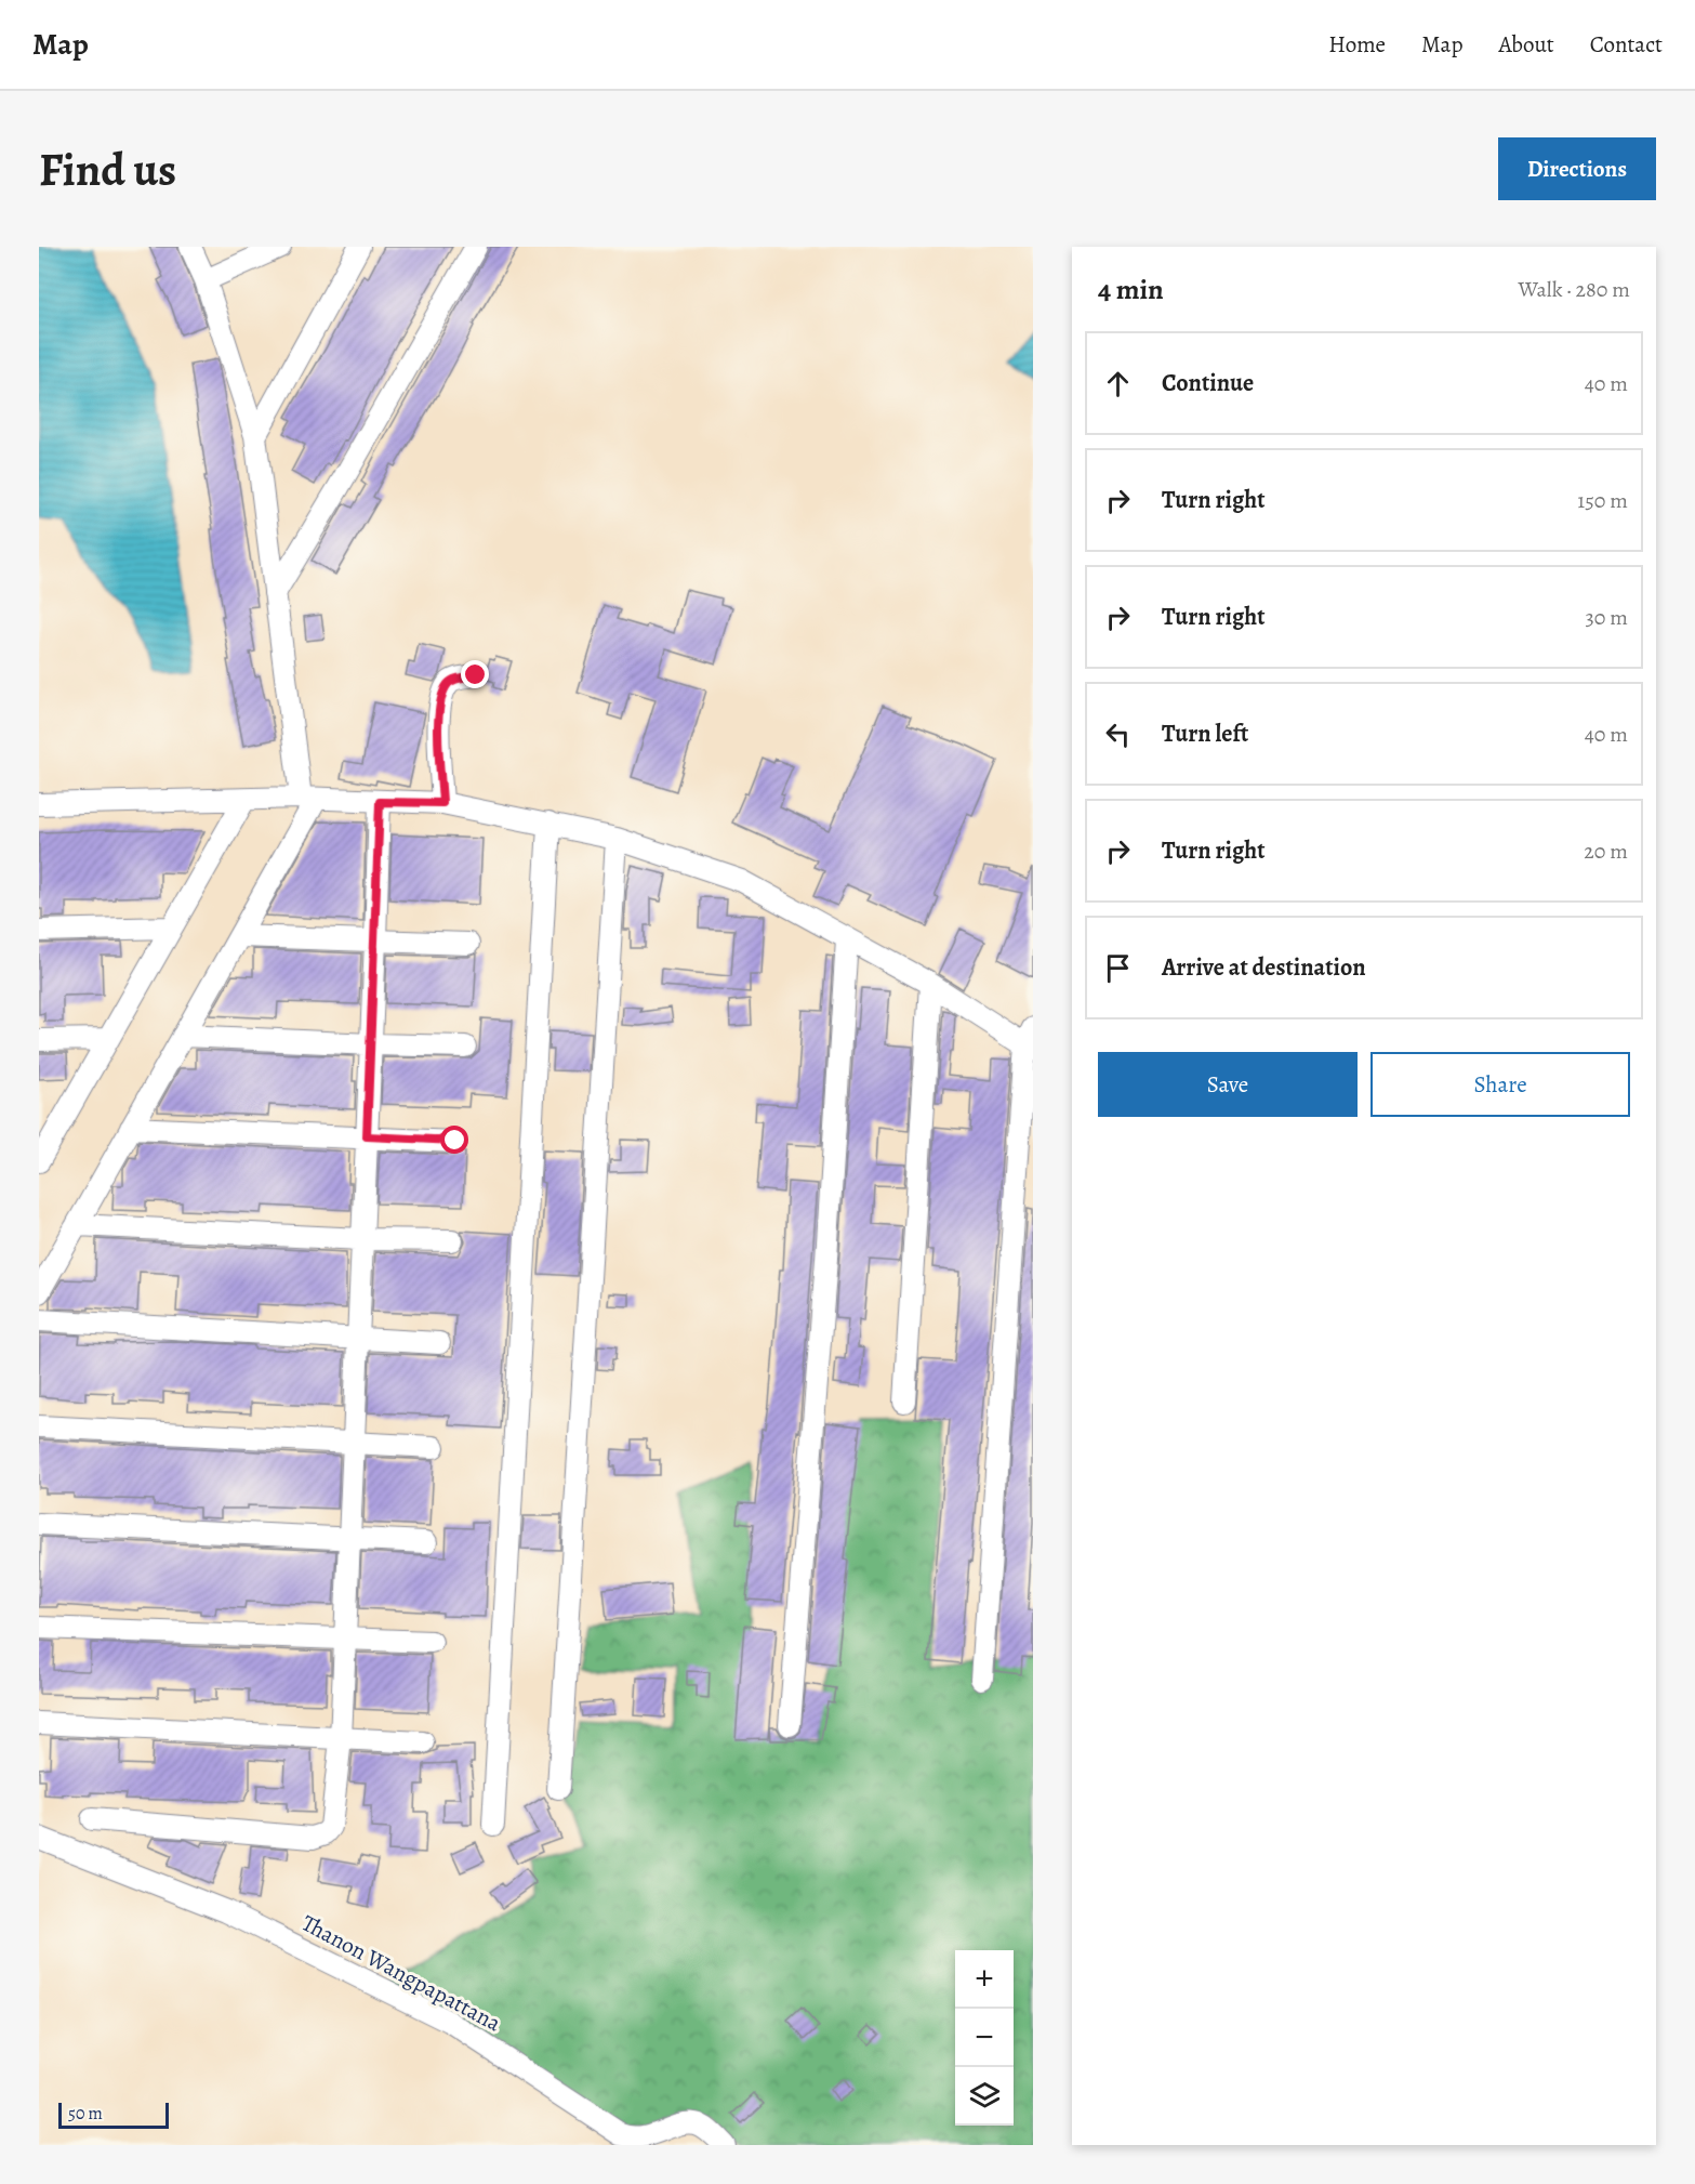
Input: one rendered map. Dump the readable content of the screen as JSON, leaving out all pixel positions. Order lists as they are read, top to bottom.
{
  "streets": {
    "street": ["Thanon Wangpapattana"]
  },
  "scale_bar": "50 m",
  "page": {
    "header": "Map",
    "nav": [
      "Home",
      "Map",
      "About",
      "Contact"
    ],
    "buttons": [
      "Directions",
      ["Save", "Share"]
    ],
    "title": "Find us",
    "heading": ["4 min", "Walk · 280 m"],
    "list": [
      ["Continue", "40 m"],
      ["Turn right", "150 m"],
      ["Turn right", "30 m"],
      ["Turn left", "40 m"],
      ["Turn right", "20 m"],
      "Arrive at destination"
    ],
    "map_buttons": ["+", "−"],
    "scale": "50 m"
  }
}
